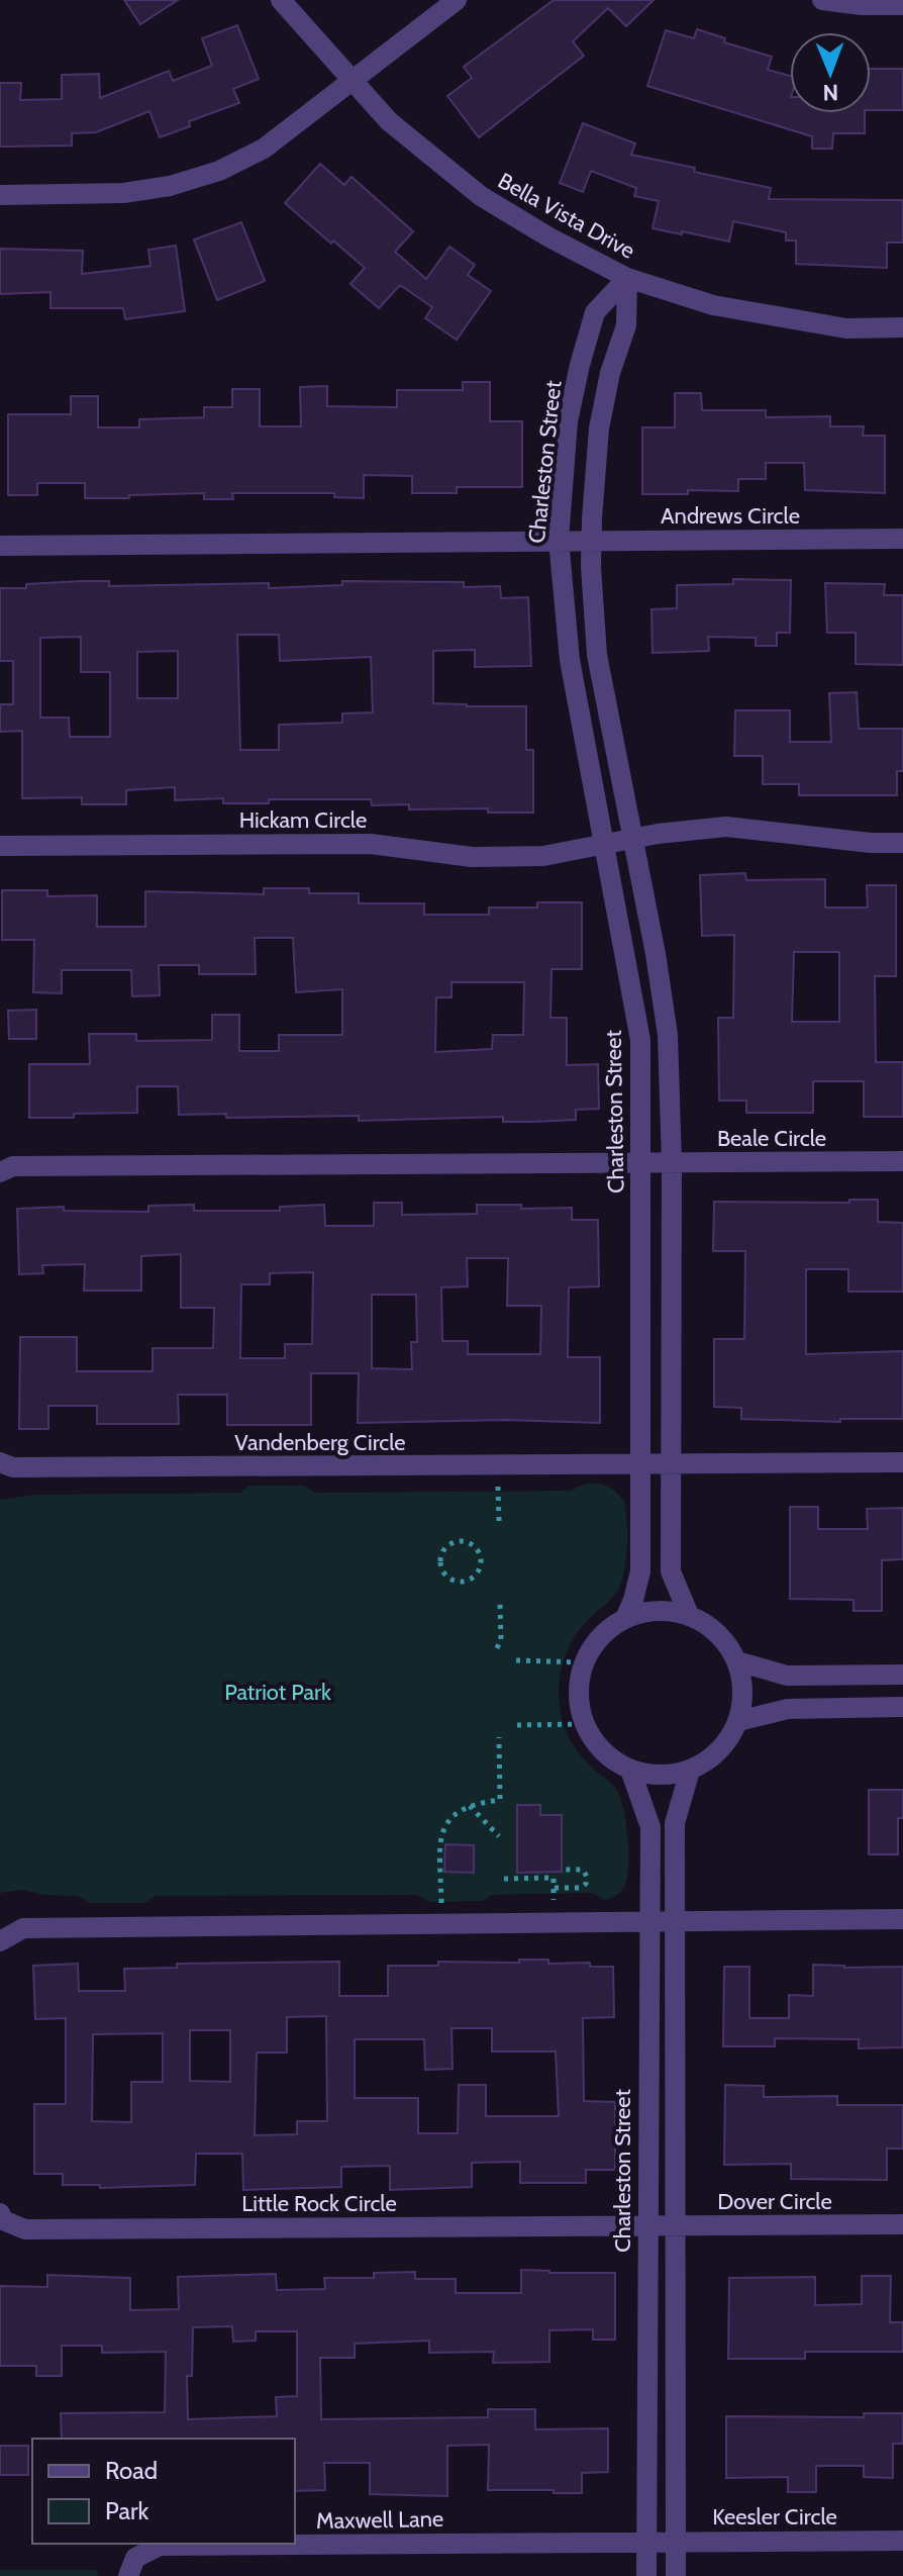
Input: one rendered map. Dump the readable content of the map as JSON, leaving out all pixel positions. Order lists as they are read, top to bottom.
{
  "streets": {
    "street": [
      "Bella Vista Drive",
      "Charleston Street",
      "Andrews Circle",
      "Hickam Circle",
      "Beale Circle",
      "Vandenberg Circle",
      "Dover Circle",
      "Little Rock Circle",
      "Keesler Circle",
      "Maxwell Lane"
    ]
  },
  "crossings": [
    ["Bella Vista Drive", "Charleston Street"],
    ["Charleston Street", "Andrews Circle"],
    ["Charleston Street", "Hickam Circle"],
    ["Charleston Street", "Beale Circle"],
    ["Charleston Street", "Vandenberg Circle"],
    ["Charleston Street", "Dover Circle"],
    ["Charleston Street", "Little Rock Circle"],
    ["Charleston Street", "Keesler Circle"],
    ["Charleston Street", "Maxwell Lane"],
    ["Dover Circle", "Little Rock Circle"],
    ["Keesler Circle", "Maxwell Lane"]
  ],
  "parks": ["Patriot Park"],
  "legend": ["Road", "Park"],
  "north": "bottom"
}
